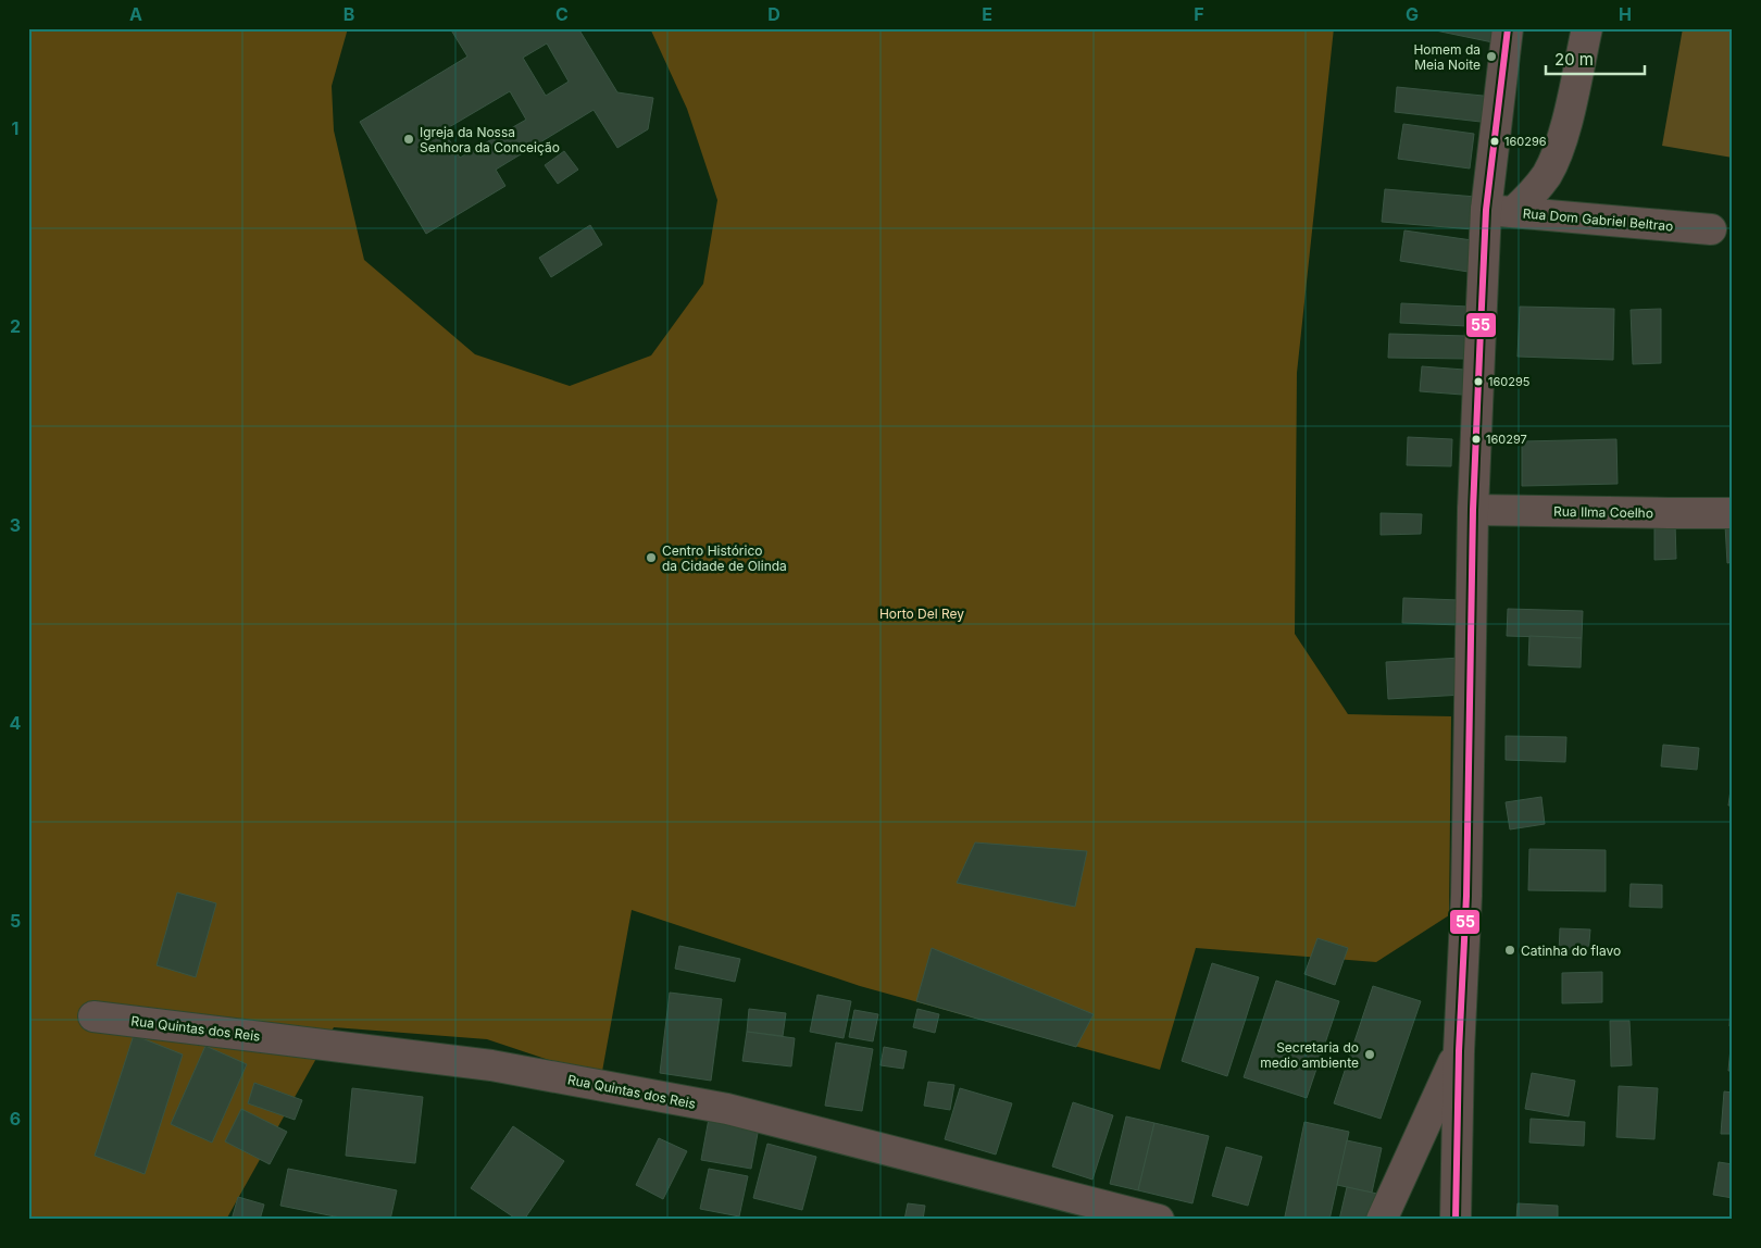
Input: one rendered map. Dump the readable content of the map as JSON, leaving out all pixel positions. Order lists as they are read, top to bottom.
{
  "streets": {
    "street": ["Rua Dom Gabriel Beltrao", "Rua Ilma Coelho", "Rua Quintas dos Reis"]
  },
  "parks": ["Horto Del Rey"],
  "places": [
    "Homem da Meia Noite",
    "Igreja da Nossa Senhora da Conceição",
    "160296",
    "160295",
    "160297",
    "Centro Histórico da Cidade de Olinda",
    "Catinha do flavo",
    "Secretaria do medio ambiente"
  ],
  "lines": ["transit line 55"],
  "scale_bar": "20 m",
  "grid": {
    "columns": [
      "A",
      "B",
      "C",
      "D",
      "E",
      "F",
      "G",
      "H"
    ],
    "rows": [
      "1",
      "2",
      "3",
      "4",
      "5",
      "6"
    ]
  }
}
